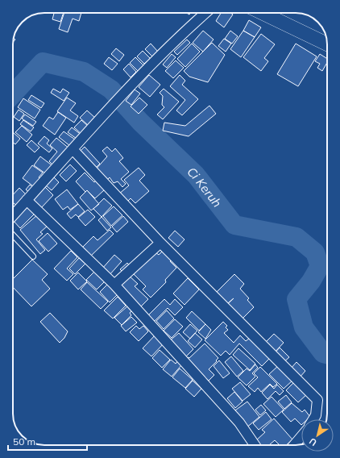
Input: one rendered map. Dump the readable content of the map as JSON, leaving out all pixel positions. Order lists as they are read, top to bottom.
{
  "water": ["Ci Keruh"],
  "scale_bar": "50 m",
  "north": "bottom left"
}
